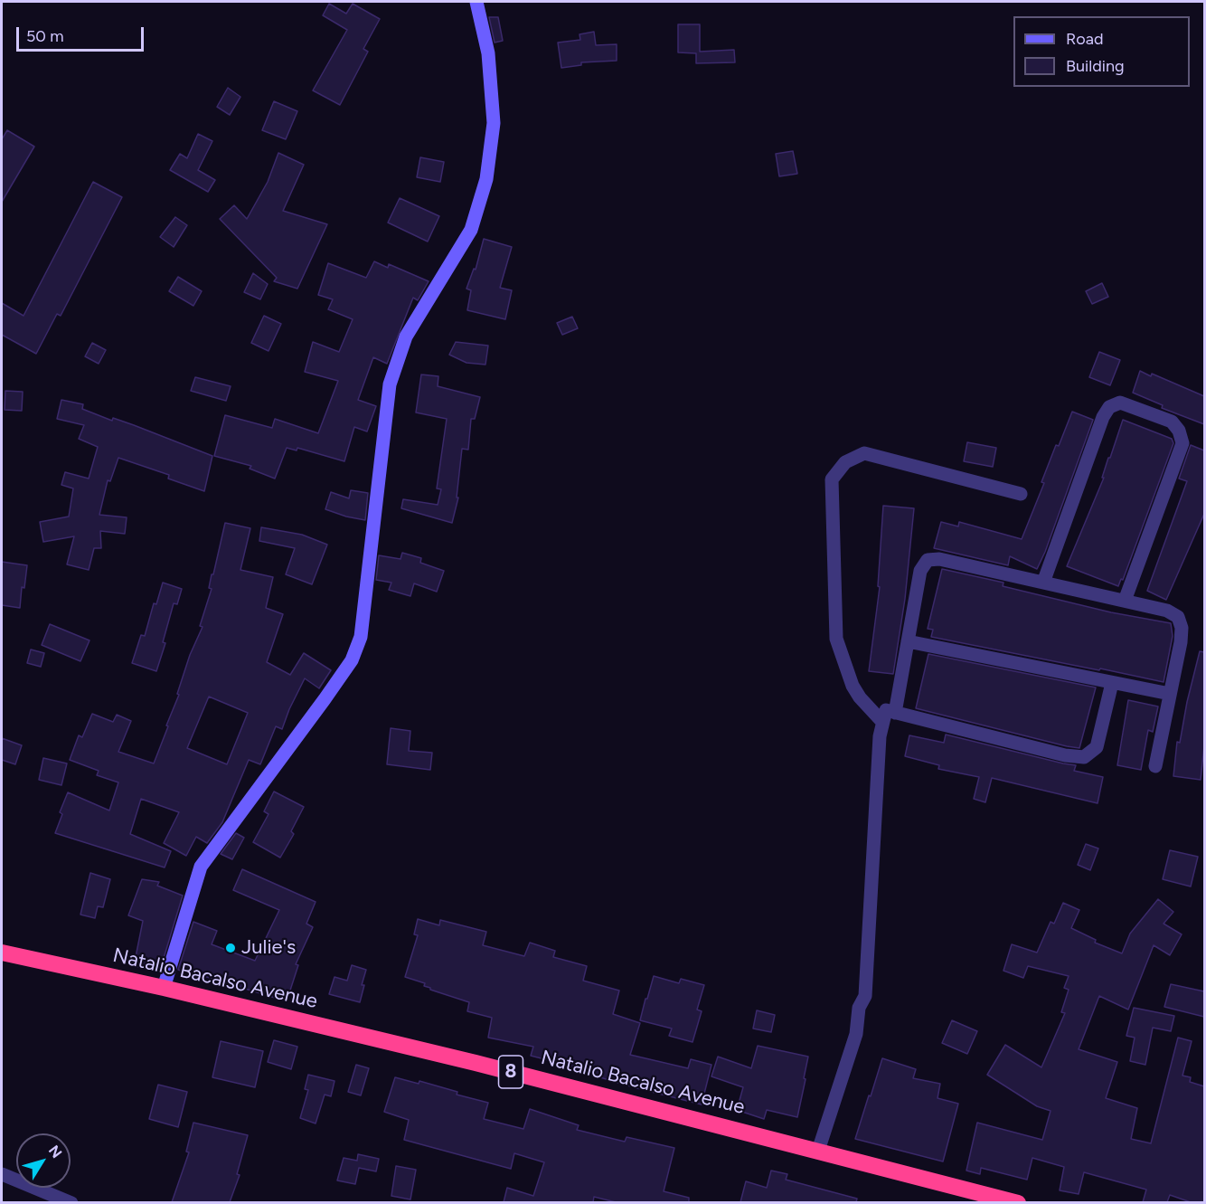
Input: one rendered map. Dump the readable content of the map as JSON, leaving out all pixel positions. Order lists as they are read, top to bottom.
{
  "streets": {
    "highway": ["Natalio Bacalso Avenue", "8"]
  },
  "places": ["Julie's"],
  "legend": ["Road", "Building"],
  "scale_bar": "50 m",
  "north": "top right"
}
